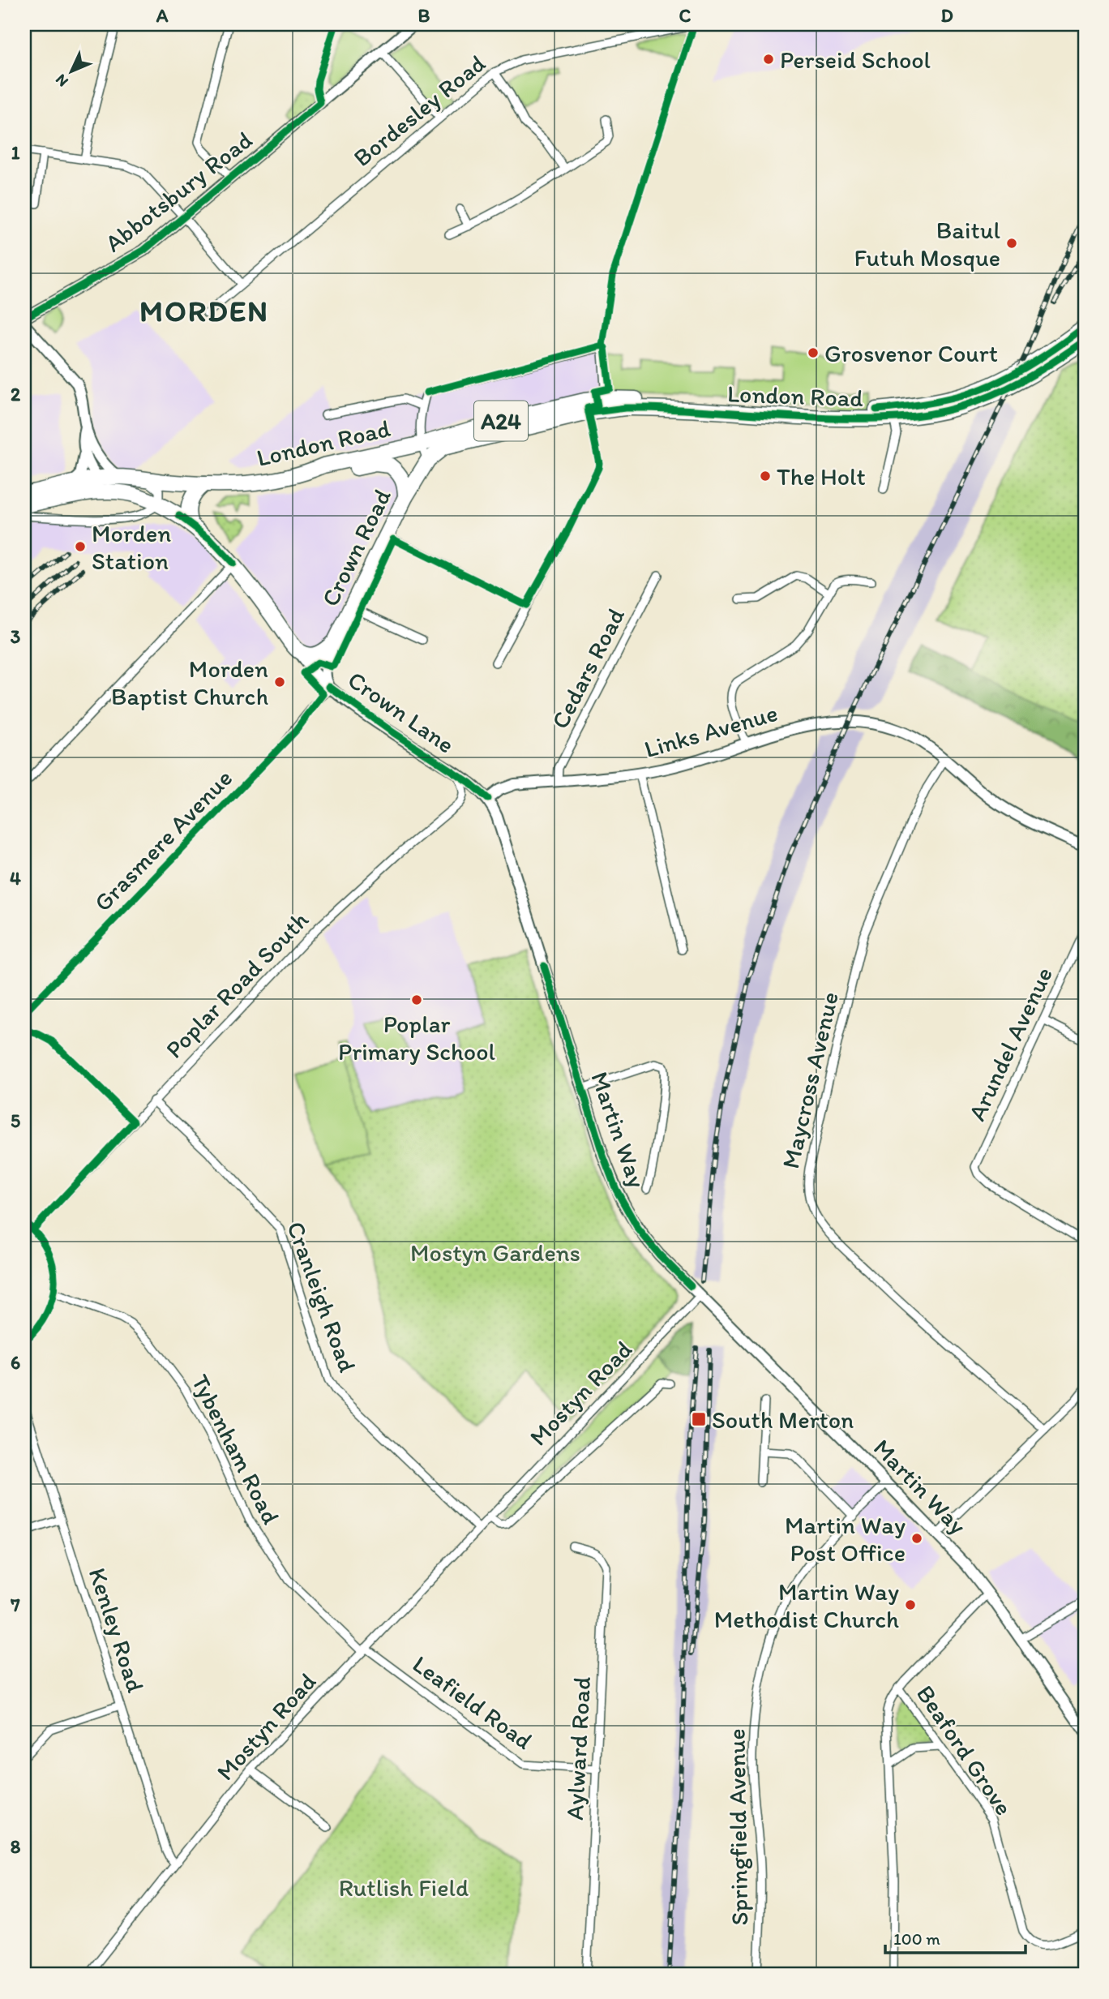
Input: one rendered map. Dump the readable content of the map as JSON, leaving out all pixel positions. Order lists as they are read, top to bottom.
{
  "streets": {
    "highway": [
      "London Road",
      "A24",
      "Crown Road",
      "Crown Lane"
    ],
    "main road": ["Abbotsbury Road", "Links Avenue", "Martin Way"],
    "street": [
      "Bordesley Road",
      "Cedars Road",
      "Grasmere Avenue",
      "Poplar Road South",
      "Arundel Avenue",
      "Maycross Avenue",
      "Cranleigh Road",
      "Mostyn Road",
      "Tybenham Road",
      "Kenley Road",
      "Leafield Road",
      "Aylward Road",
      "Beaford Grove",
      "Springfield Avenue"
    ]
  },
  "crossings": [
    ["London Road", "A24"],
    ["London Road", "Crown Road"],
    ["A24", "Crown Road"],
    ["Crown Road", "Crown Lane"],
    ["Crown Road", "Grasmere Avenue"],
    ["Cedars Road", "Links Avenue"],
    ["Crown Lane", "Links Avenue"],
    ["Crown Lane", "Grasmere Avenue"],
    ["Crown Lane", "Poplar Road South"],
    ["Crown Lane", "Martin Way"],
    ["Links Avenue", "Maycross Avenue"],
    ["Links Avenue", "Martin Way"],
    ["Poplar Road South", "Cranleigh Road"],
    ["Martin Way", "Mostyn Road"],
    ["Martin Way", "Springfield Avenue"],
    ["Cranleigh Road", "Mostyn Road"],
    ["Mostyn Road", "Tybenham Road"],
    ["Mostyn Road", "Kenley Road"],
    ["Mostyn Road", "Leafield Road"],
    ["Tybenham Road", "Leafield Road"],
    ["Leafield Road", "Aylward Road"]
  ],
  "districts": ["MORDEN"],
  "parks": ["Mostyn Gardens", "Rutlish Field"],
  "places": {
    "other": [
      "Perseid School",
      "Baitul Futuh Mosque",
      "Grosvenor Court",
      "The Holt",
      "Morden Station",
      "Morden Baptist Church",
      "Poplar Primary School",
      "Martin Way Post Office",
      "Martin Way Methodist Church"
    ],
    "transit": ["South Merton"]
  },
  "scale_bar": "100 m",
  "north": "bottom left",
  "grid": {
    "columns": [
      "A",
      "B",
      "C",
      "D"
    ],
    "rows": [
      "1",
      "2",
      "3",
      "4",
      "5",
      "6",
      "7",
      "8"
    ]
  }
}
